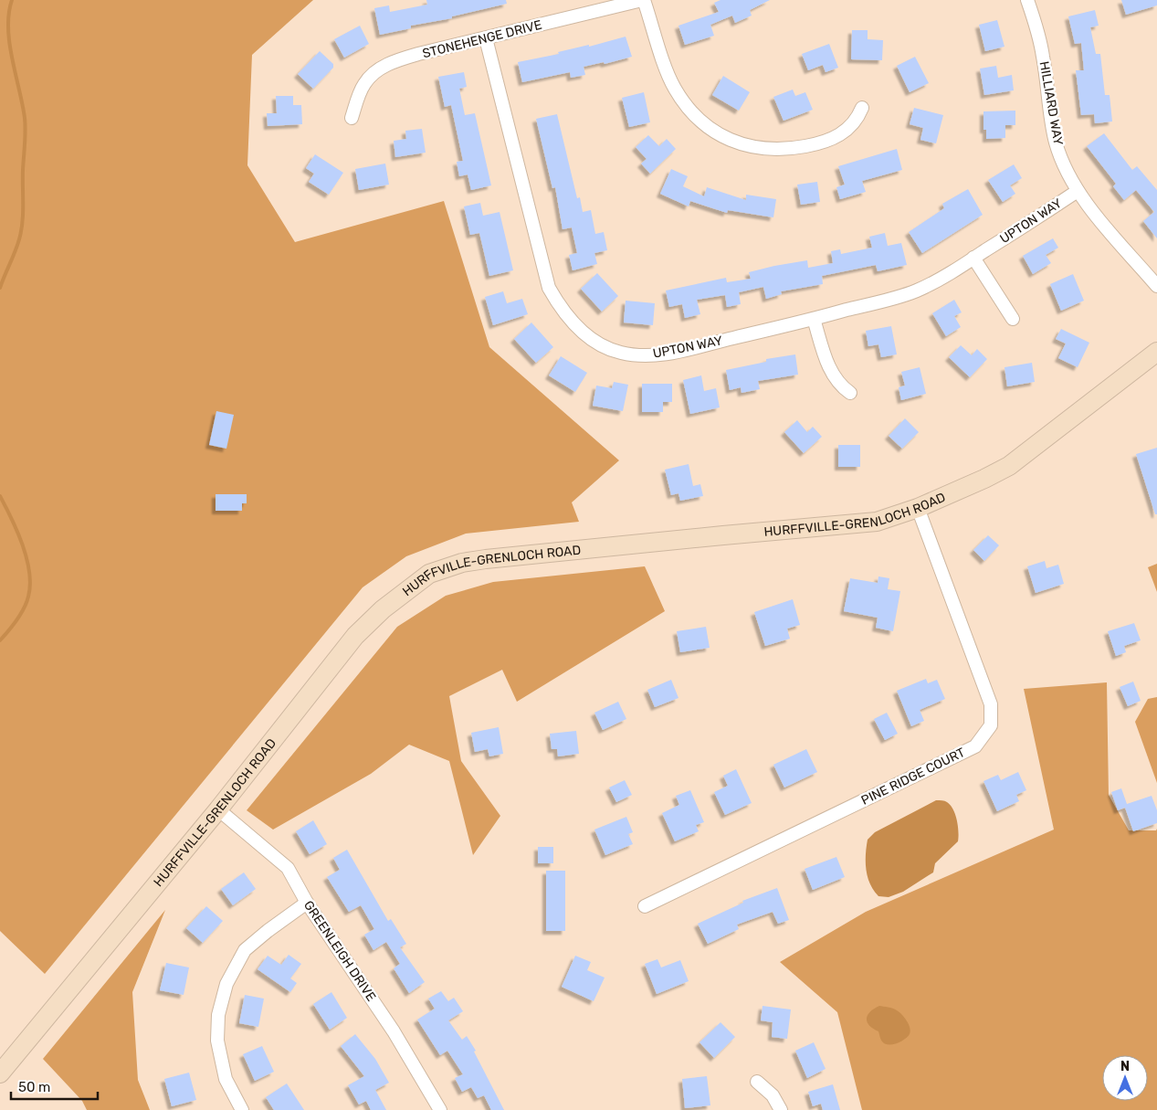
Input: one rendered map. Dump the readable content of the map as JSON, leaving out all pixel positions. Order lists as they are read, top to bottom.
{
  "streets": {
    "main road": ["HURFFVILLE-GRENLOCH ROAD"],
    "street": [
      "STONEHENGE DRIVE",
      "HILLIARD WAY",
      "UPTON WAY",
      "PINE RIDGE COURT",
      "GREENLEIGH DRIVE"
    ]
  },
  "crossings": [
    ["STONEHENGE DRIVE", "UPTON WAY"],
    ["HILLIARD WAY", "UPTON WAY"],
    ["HURFFVILLE-GRENLOCH ROAD", "PINE RIDGE COURT"],
    ["HURFFVILLE-GRENLOCH ROAD", "GREENLEIGH DRIVE"]
  ],
  "scale_bar": "50 m",
  "north": "top"
}
